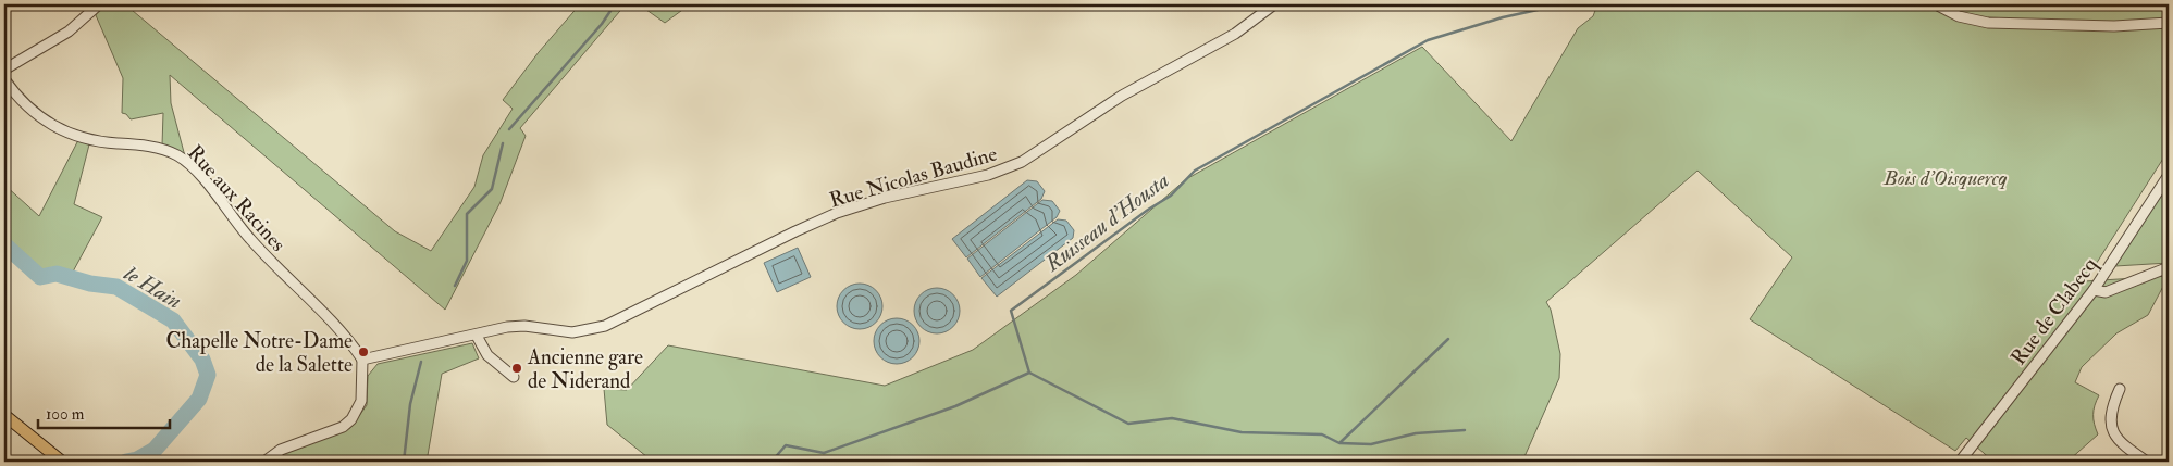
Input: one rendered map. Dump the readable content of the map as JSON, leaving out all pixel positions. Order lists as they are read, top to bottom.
{
  "streets": {
    "street": ["Rue Nicolas Baudine", "Rue aux Racines", "Rue de Clabecq"]
  },
  "crossings": [
    ["Rue Nicolas Baudine", "Rue aux Racines"]
  ],
  "water": ["Ruisseau d'Housta", "le Hain"],
  "parks": ["Bois d'Oisquercq"],
  "places": ["Chapelle Notre-Dame de la Salette", "Ancienne gare de Niderand"],
  "scale_bar": "100 m"
}
